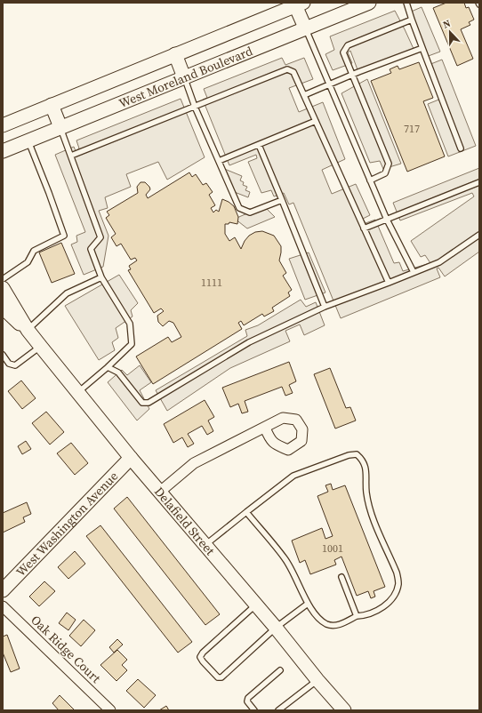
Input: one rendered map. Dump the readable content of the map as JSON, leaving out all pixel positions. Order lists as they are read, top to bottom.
{
  "streets": {
    "street": [
      "West Moreland Boulevard",
      "Delafield Street",
      "West Washington Avenue",
      "Oak Ridge Court"
    ]
  },
  "crossings": [
    ["Delafield Street", "West Washington Avenue"]
  ],
  "house_numbers": ["717", "1111", "1001"],
  "north": "top"
}
